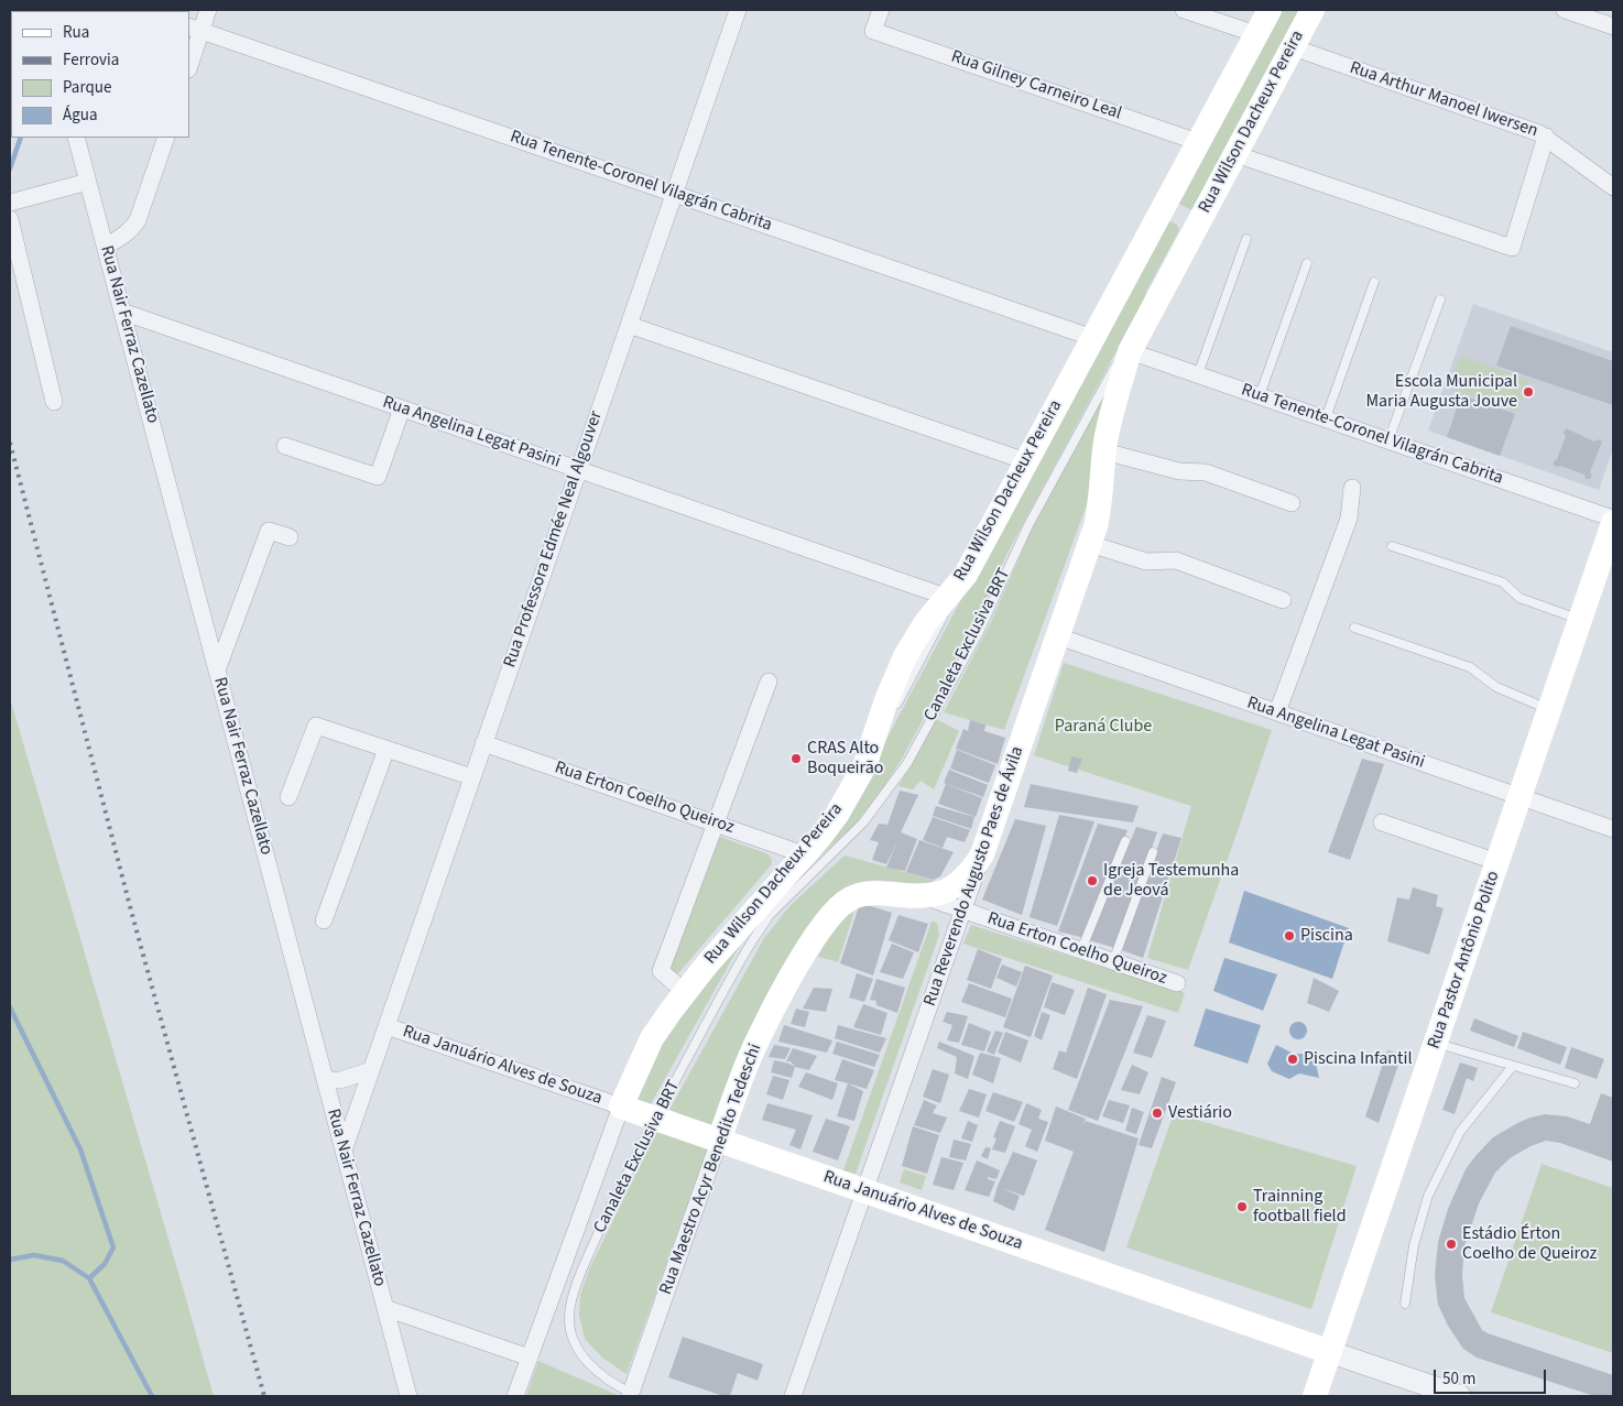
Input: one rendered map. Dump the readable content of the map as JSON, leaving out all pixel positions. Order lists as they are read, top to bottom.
{
  "streets": {
    "main road": [
      "Rua Wilson Dacheux Pereira",
      "Rua Erton Coelho Queiroz",
      "Rua Reverendo Augusto Paes de Ávila",
      "Rua Pastor Antônio Polito",
      "Rua Januário Alves de Souza",
      "Rua Maestro Acyr Benedito Tedeschi"
    ],
    "street": [
      "Rua Gilney Carneiro Leal",
      "Rua Arthur Manoel Iwersen",
      "Rua Tenente-Coronel Vilagrán Cabrita",
      "Rua Nair Ferraz Cazellato",
      "Rua Angelina Legat Pasini",
      "Rua Professora Edmée Neal Algouver"
    ],
    "lane": ["Canaleta Exclusiva BRT"]
  },
  "crossings": [
    ["Rua Gilney Carneiro Leal", "Rua Wilson Dacheux Pereira"],
    ["Rua Arthur Manoel Iwersen", "Rua Wilson Dacheux Pereira"],
    ["Rua Wilson Dacheux Pereira", "Rua Tenente-Coronel Vilagrán Cabrita"],
    ["Rua Wilson Dacheux Pereira", "Rua Angelina Legat Pasini"],
    ["Rua Wilson Dacheux Pereira", "Canaleta Exclusiva BRT"],
    ["Rua Wilson Dacheux Pereira", "Rua Erton Coelho Queiroz"],
    ["Rua Wilson Dacheux Pereira", "Rua Reverendo Augusto Paes de Ávila"],
    ["Rua Wilson Dacheux Pereira", "Rua Januário Alves de Souza"],
    ["Rua Tenente-Coronel Vilagrán Cabrita", "Rua Professora Edmée Neal Algouver"],
    ["Rua Tenente-Coronel Vilagrán Cabrita", "Canaleta Exclusiva BRT"],
    ["Rua Tenente-Coronel Vilagrán Cabrita", "Rua Reverendo Augusto Paes de Ávila"],
    ["Rua Nair Ferraz Cazellato", "Rua Angelina Legat Pasini"],
    ["Rua Nair Ferraz Cazellato", "Rua Professora Edmée Neal Algouver"],
    ["Rua Angelina Legat Pasini", "Rua Professora Edmée Neal Algouver"],
    ["Rua Angelina Legat Pasini", "Rua Reverendo Augusto Paes de Ávila"],
    ["Rua Angelina Legat Pasini", "Rua Pastor Antônio Polito"],
    ["Rua Professora Edmée Neal Algouver", "Rua Erton Coelho Queiroz"],
    ["Rua Professora Edmée Neal Algouver", "Rua Januário Alves de Souza"],
    ["Canaleta Exclusiva BRT", "Rua Erton Coelho Queiroz"],
    ["Canaleta Exclusiva BRT", "Rua Reverendo Augusto Paes de Ávila"],
    ["Canaleta Exclusiva BRT", "Rua Januário Alves de Souza"],
    ["Canaleta Exclusiva BRT", "Rua Maestro Acyr Benedito Tedeschi"],
    ["Rua Erton Coelho Queiroz", "Rua Reverendo Augusto Paes de Ávila"],
    ["Rua Erton Coelho Queiroz", "Rua Maestro Acyr Benedito Tedeschi"],
    ["Rua Reverendo Augusto Paes de Ávila", "Rua Januário Alves de Souza"],
    ["Rua Pastor Antônio Polito", "Rua Januário Alves de Souza"],
    ["Rua Januário Alves de Souza", "Rua Maestro Acyr Benedito Tedeschi"]
  ],
  "parks": ["Paraná Clube"],
  "places": [
    "Escola Municipal Maria Augusta Jouve",
    "CRAS Alto Boqueirão",
    "Igreja Testemunha de Jeová",
    "Piscina",
    "Piscina Infantil",
    "Vestiário",
    "Trainning football field",
    "Estádio Érton Coelho de Queiroz"
  ],
  "legend": [
    "Rua",
    "Ferrovia",
    "Parque",
    "Água"
  ],
  "scale_bar": "50 m"
}
